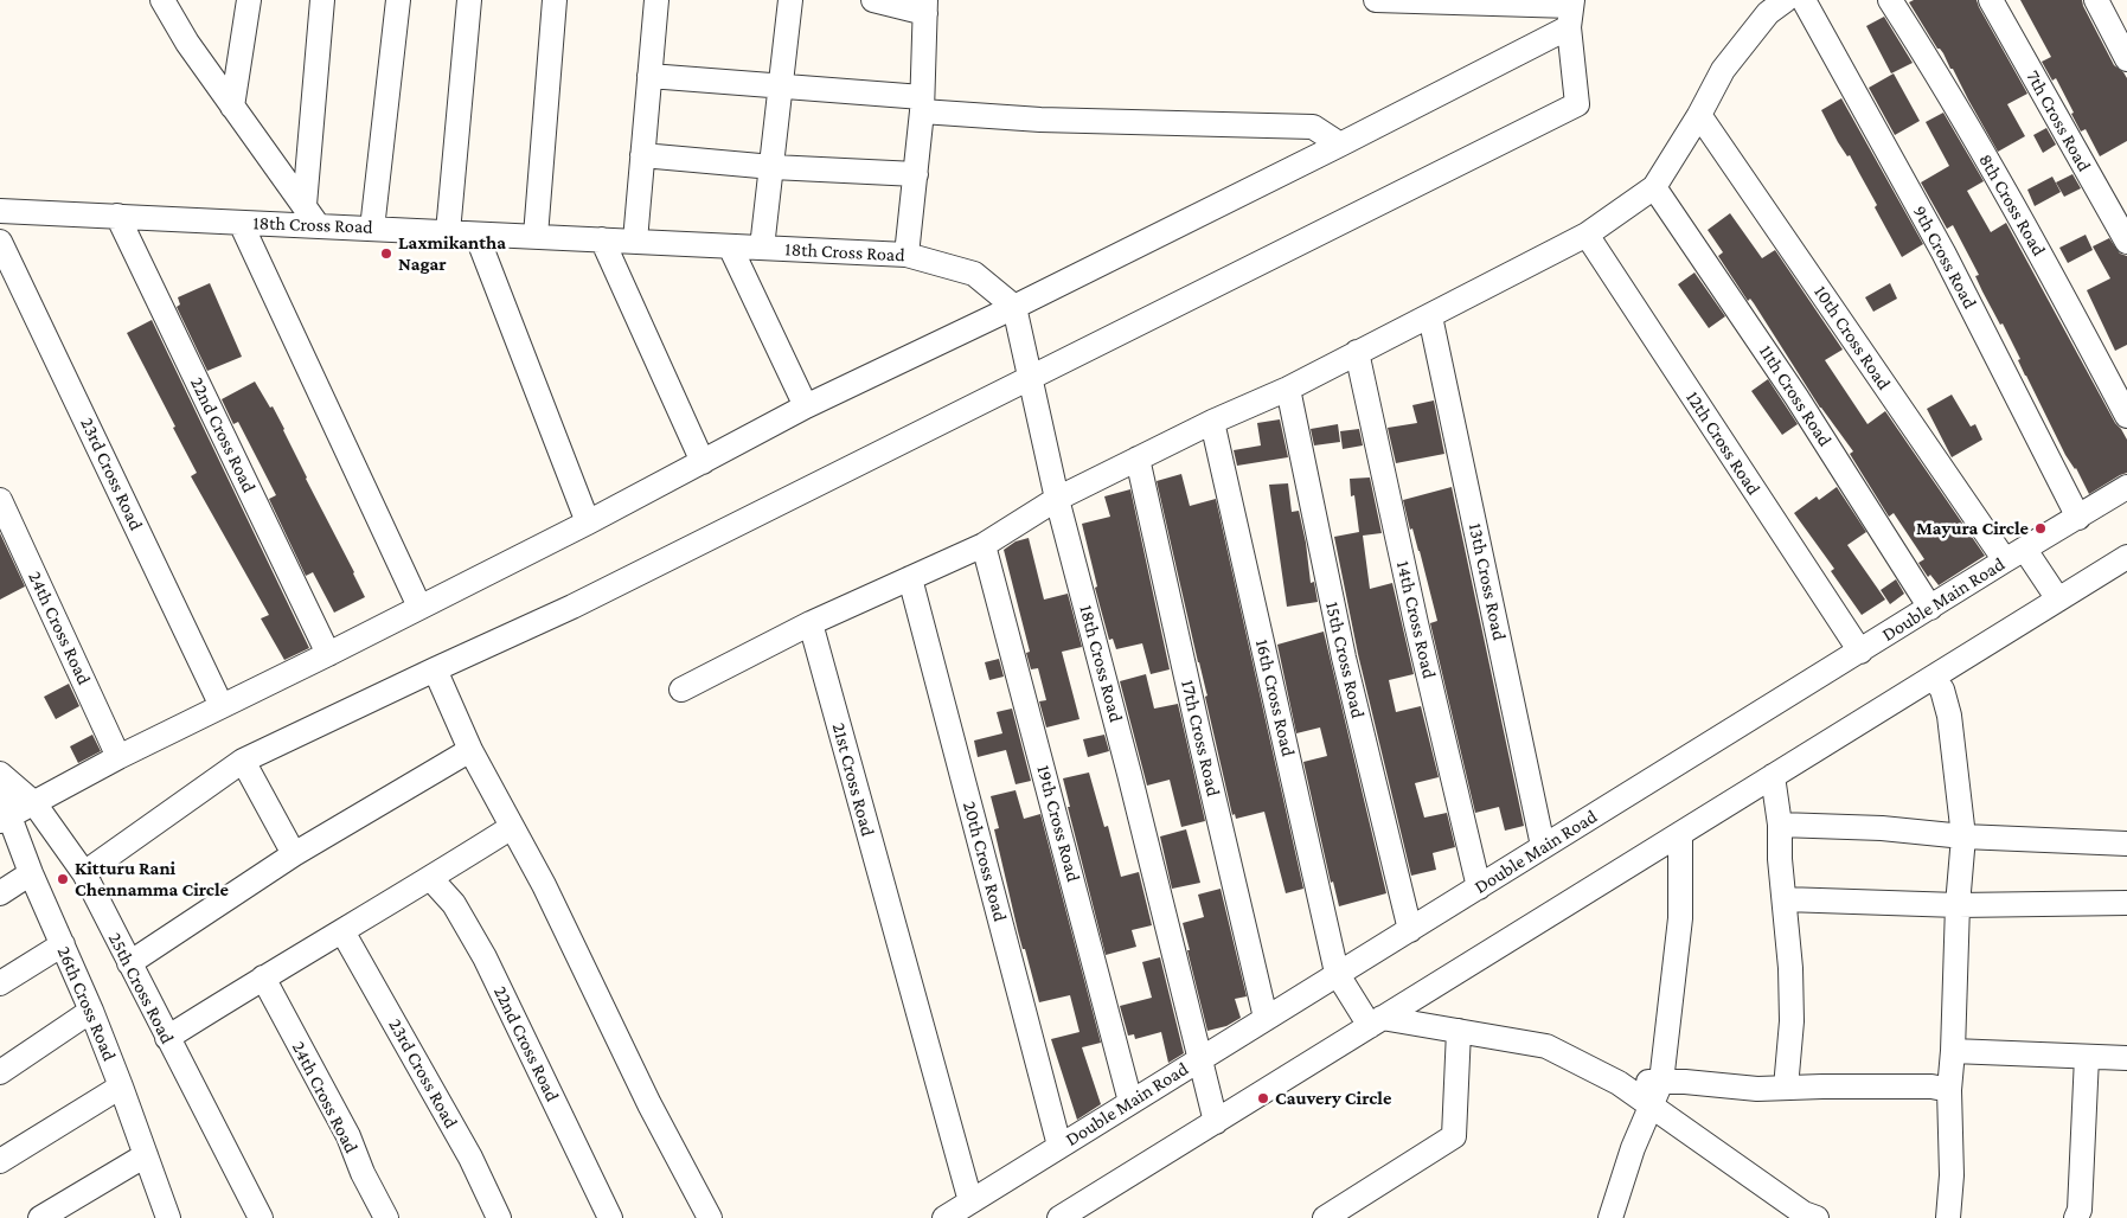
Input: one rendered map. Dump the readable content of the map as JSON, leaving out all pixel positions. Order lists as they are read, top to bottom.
{
  "streets": {
    "street": [
      "7th Cross Road",
      "8th Cross Road",
      "18th Cross Road",
      "9th Cross Road",
      "10th Cross Road",
      "11th Cross Road",
      "22nd Cross Road",
      "12th Cross Road",
      "23rd Cross Road",
      "13th Cross Road",
      "Double Main Road",
      "14th Cross Road",
      "24th Cross Road",
      "15th Cross Road",
      "16th Cross Road",
      "17th Cross Road",
      "21st Cross Road",
      "19th Cross Road",
      "20th Cross Road",
      "25th Cross Road",
      "26th Cross Road"
    ]
  },
  "crossings": [
    ["18th Cross Road", "22nd Cross Road"],
    ["18th Cross Road", "Double Main Road"],
    ["9th Cross Road", "Double Main Road"],
    ["10th Cross Road", "Double Main Road"],
    ["11th Cross Road", "Double Main Road"],
    ["12th Cross Road", "Double Main Road"],
    ["13th Cross Road", "Double Main Road"],
    ["Double Main Road", "14th Cross Road"],
    ["Double Main Road", "15th Cross Road"],
    ["Double Main Road", "16th Cross Road"],
    ["Double Main Road", "17th Cross Road"],
    ["Double Main Road", "21st Cross Road"],
    ["Double Main Road", "19th Cross Road"],
    ["Double Main Road", "20th Cross Road"]
  ],
  "places": [
    "Laxmikantha Nagar",
    "Mayura Circle",
    "Kitturu Rani Chennamma Circle",
    "Cauvery Circle"
  ]
}
